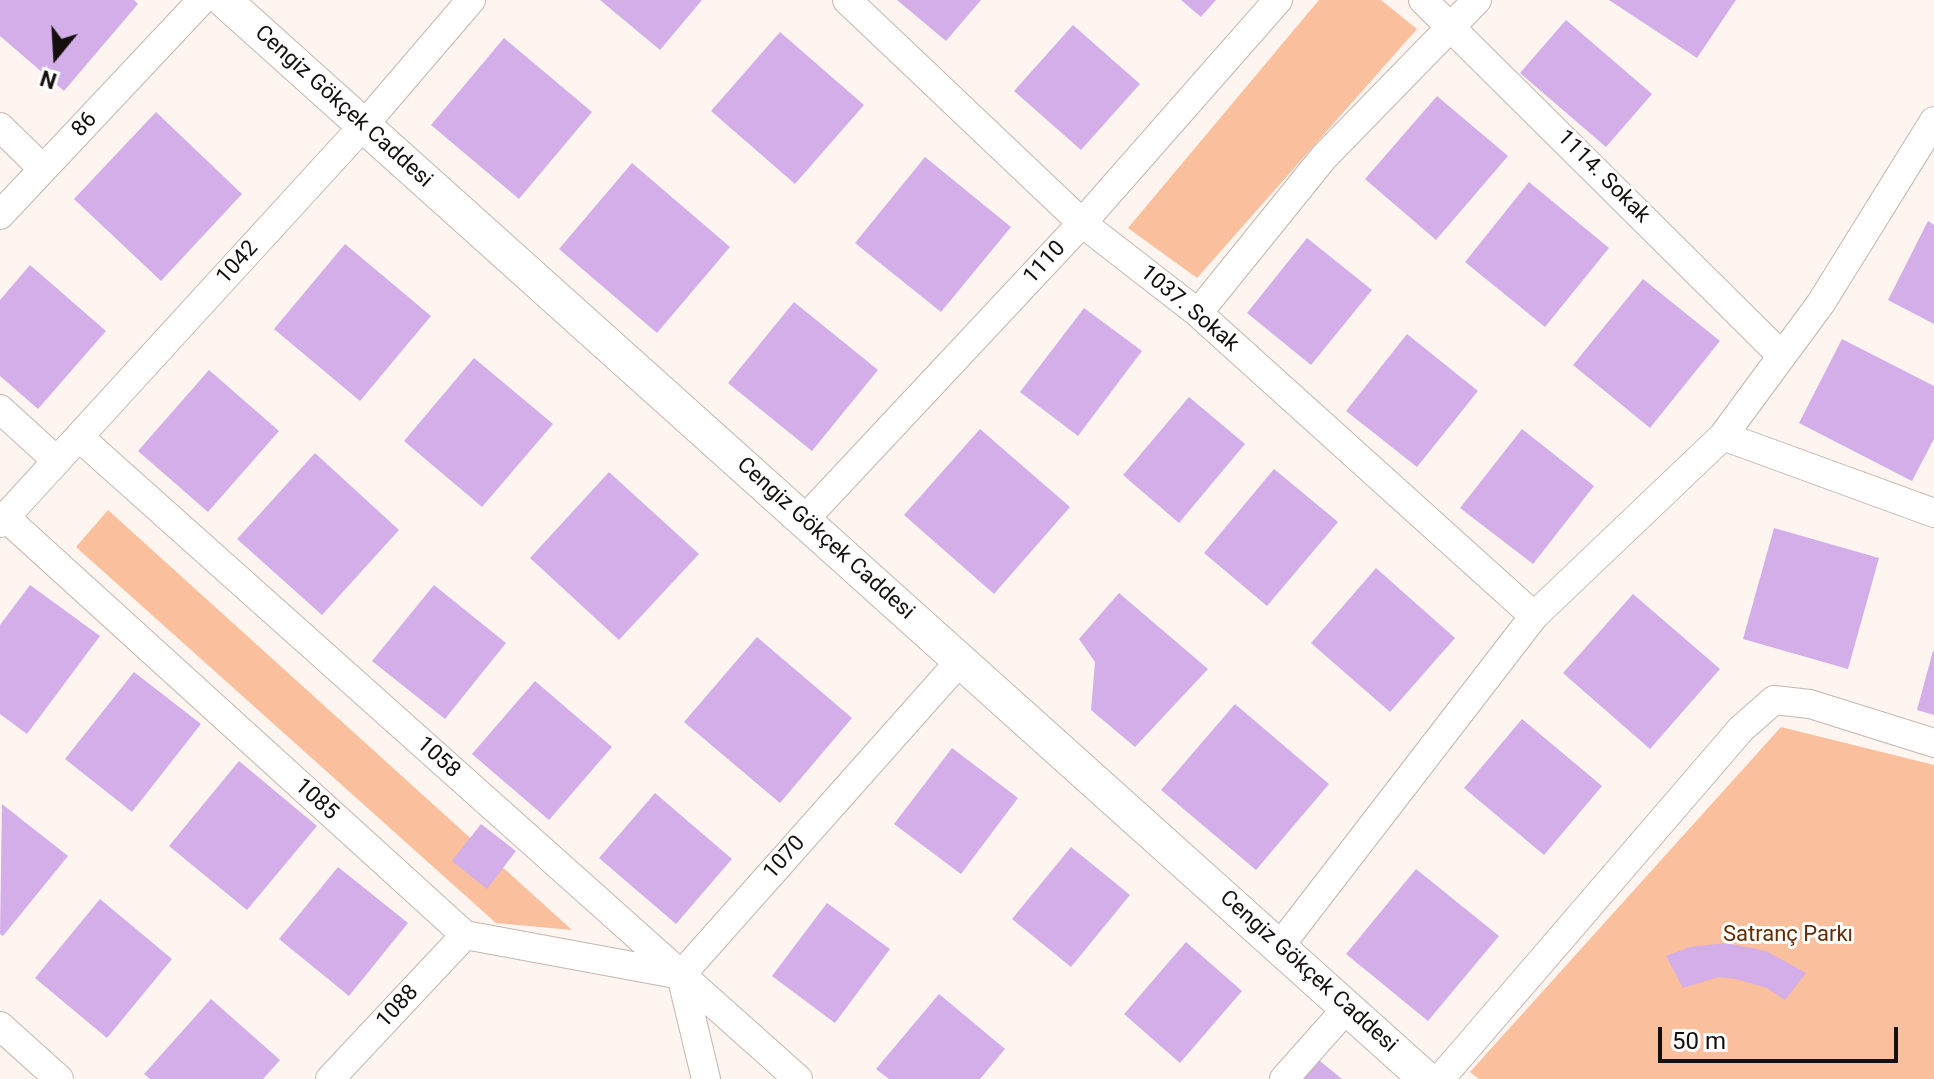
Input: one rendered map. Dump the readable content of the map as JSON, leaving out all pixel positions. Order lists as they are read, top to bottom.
{
  "streets": {
    "street": [
      "Cengiz Gökçek Caddesi",
      "86",
      "1114. Sokak",
      "1042",
      "1110",
      "1037. Sokak",
      "1058",
      "1085",
      "1070",
      "1088"
    ]
  },
  "crossings": [
    ["Cengiz Gökçek Caddesi", "1042"],
    ["Cengiz Gökçek Caddesi", "1110"],
    ["Cengiz Gökçek Caddesi", "1070"],
    ["1042", "1058"],
    ["1042", "1085"],
    ["1110", "1037. Sokak"],
    ["1058", "1070"],
    ["1085", "1088"]
  ],
  "parks": ["Satranç Parkı"],
  "scale_bar": "50 m",
  "north": "bottom"
}
